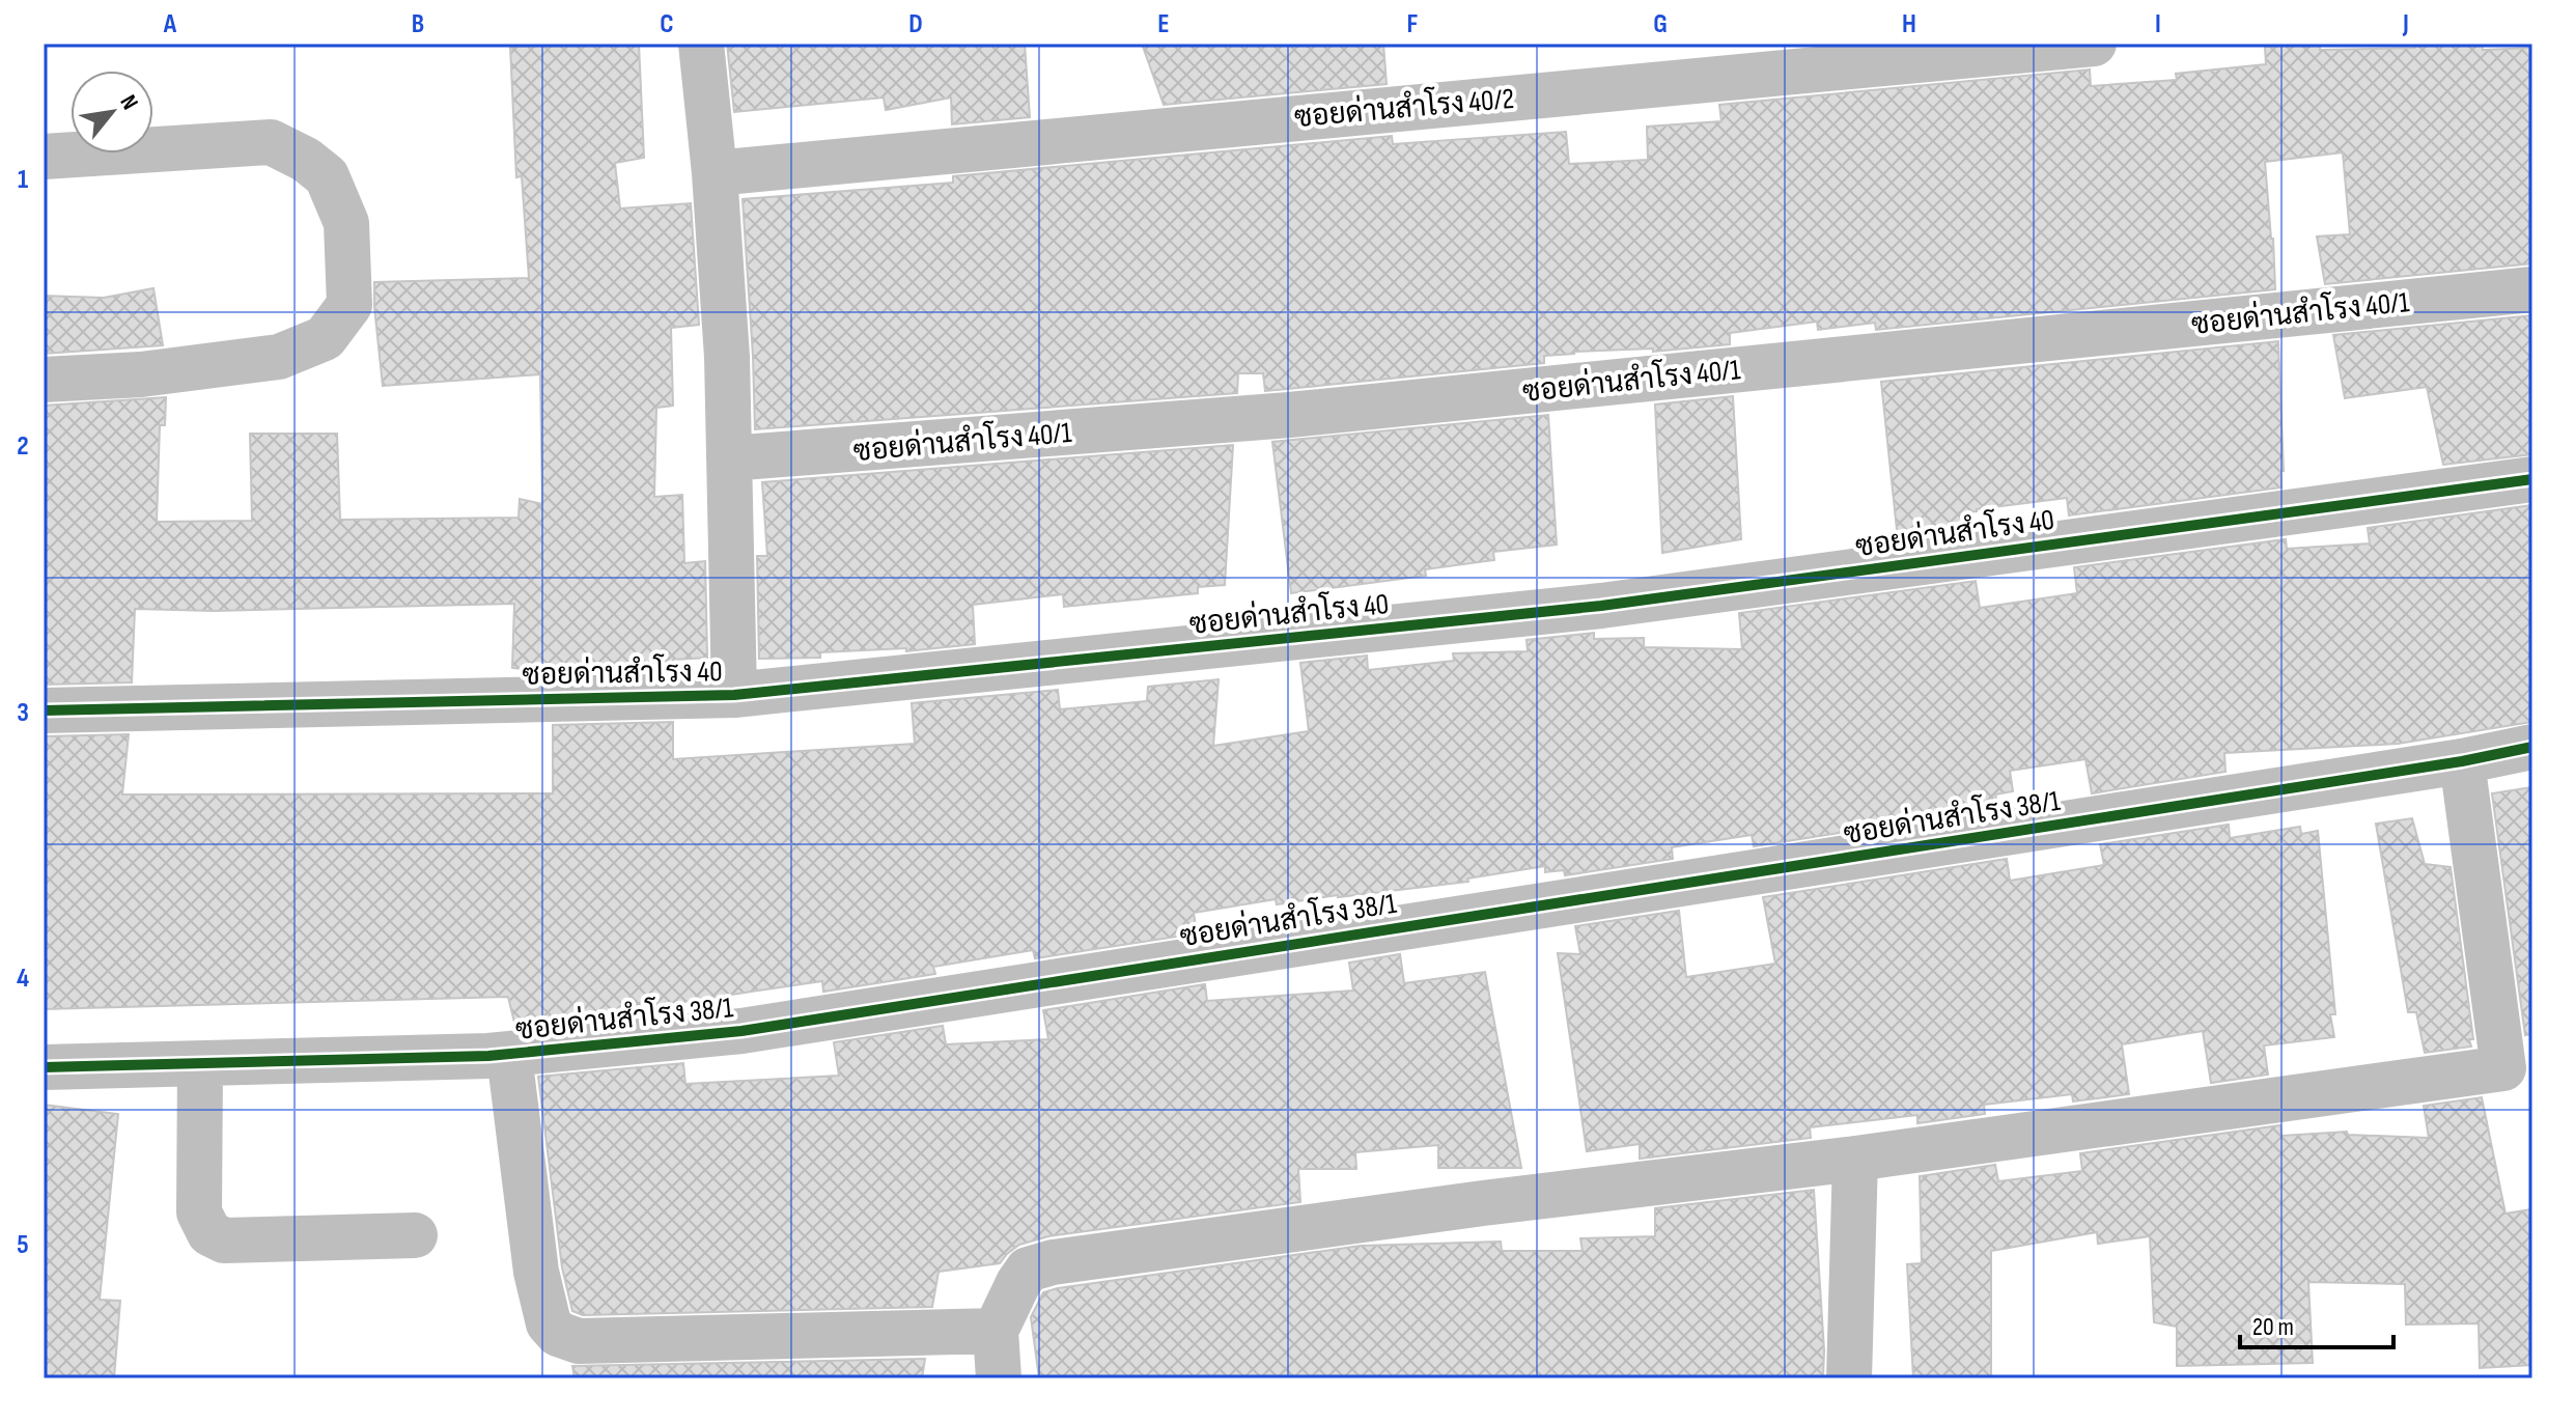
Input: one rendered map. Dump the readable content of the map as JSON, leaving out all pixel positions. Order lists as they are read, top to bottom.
{
  "streets": {
    "street": [
      "ซอยด่านสำโรง 40/2",
      "ซอยด่านสำโรง 40/1",
      "ซอยด่านสำโรง 40",
      "ซอยด่านสำโรง 38/1"
    ]
  },
  "scale_bar": "20 m",
  "north": "top right",
  "grid": {
    "columns": [
      "A",
      "B",
      "C",
      "D",
      "E",
      "F",
      "G",
      "H",
      "I",
      "J"
    ],
    "rows": [
      "1",
      "2",
      "3",
      "4",
      "5"
    ]
  }
}
